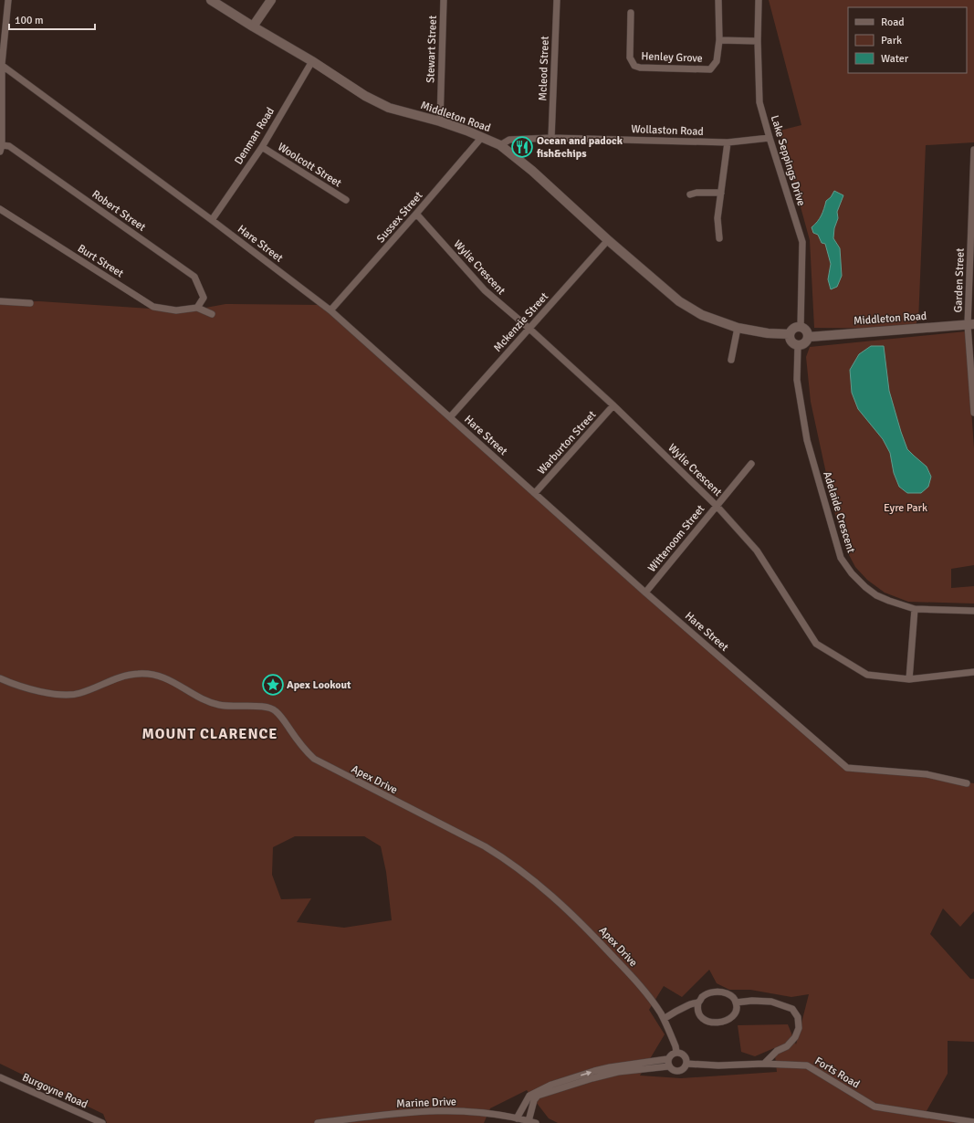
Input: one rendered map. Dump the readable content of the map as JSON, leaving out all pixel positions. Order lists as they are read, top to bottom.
{
  "streets": {
    "main road": ["Middleton Road"],
    "street": [
      "Stewart Street",
      "Henley Grove",
      "Mcleod Street",
      "Wollaston Road",
      "Denman Road",
      "Lake Seppings Drive",
      "Woolcott Street",
      "Robert Street",
      "Sussex Street",
      "Hare Street",
      "Burt Street",
      "Wylie Crescent",
      "Garden Street",
      "Mckenzie Street",
      "Warburton Street",
      "Adelaide Crescent",
      "Wittenoom Street",
      "Apex Drive",
      "Forts Road",
      "Burgoyne Road",
      "Marine Drive"
    ]
  },
  "crossings": [
    ["Stewart Street", "Middleton Road"],
    ["Mcleod Street", "Wollaston Road"],
    ["Middleton Road", "Wollaston Road"],
    ["Middleton Road", "Denman Road"],
    ["Middleton Road", "Lake Seppings Drive"],
    ["Middleton Road", "Sussex Street"],
    ["Middleton Road", "Garden Street"],
    ["Middleton Road", "Mckenzie Street"],
    ["Middleton Road", "Adelaide Crescent"],
    ["Wollaston Road", "Lake Seppings Drive"],
    ["Denman Road", "Woolcott Street"],
    ["Denman Road", "Hare Street"],
    ["Lake Seppings Drive", "Adelaide Crescent"],
    ["Robert Street", "Burt Street"],
    ["Sussex Street", "Hare Street"],
    ["Sussex Street", "Wylie Crescent"],
    ["Hare Street", "Mckenzie Street"],
    ["Hare Street", "Warburton Street"],
    ["Hare Street", "Wittenoom Street"],
    ["Wylie Crescent", "Mckenzie Street"],
    ["Wylie Crescent", "Warburton Street"],
    ["Wylie Crescent", "Wittenoom Street"],
    ["Apex Drive", "Forts Road"]
  ],
  "districts": ["MOUNT CLARENCE"],
  "parks": ["Eyre Park"],
  "places": {
    "restaurant": ["Ocean and padock fish&chips"],
    "place": ["Apex Lookout"]
  },
  "legend": ["Road", "Park", "Water"],
  "scale_bar": "100 m"
}
